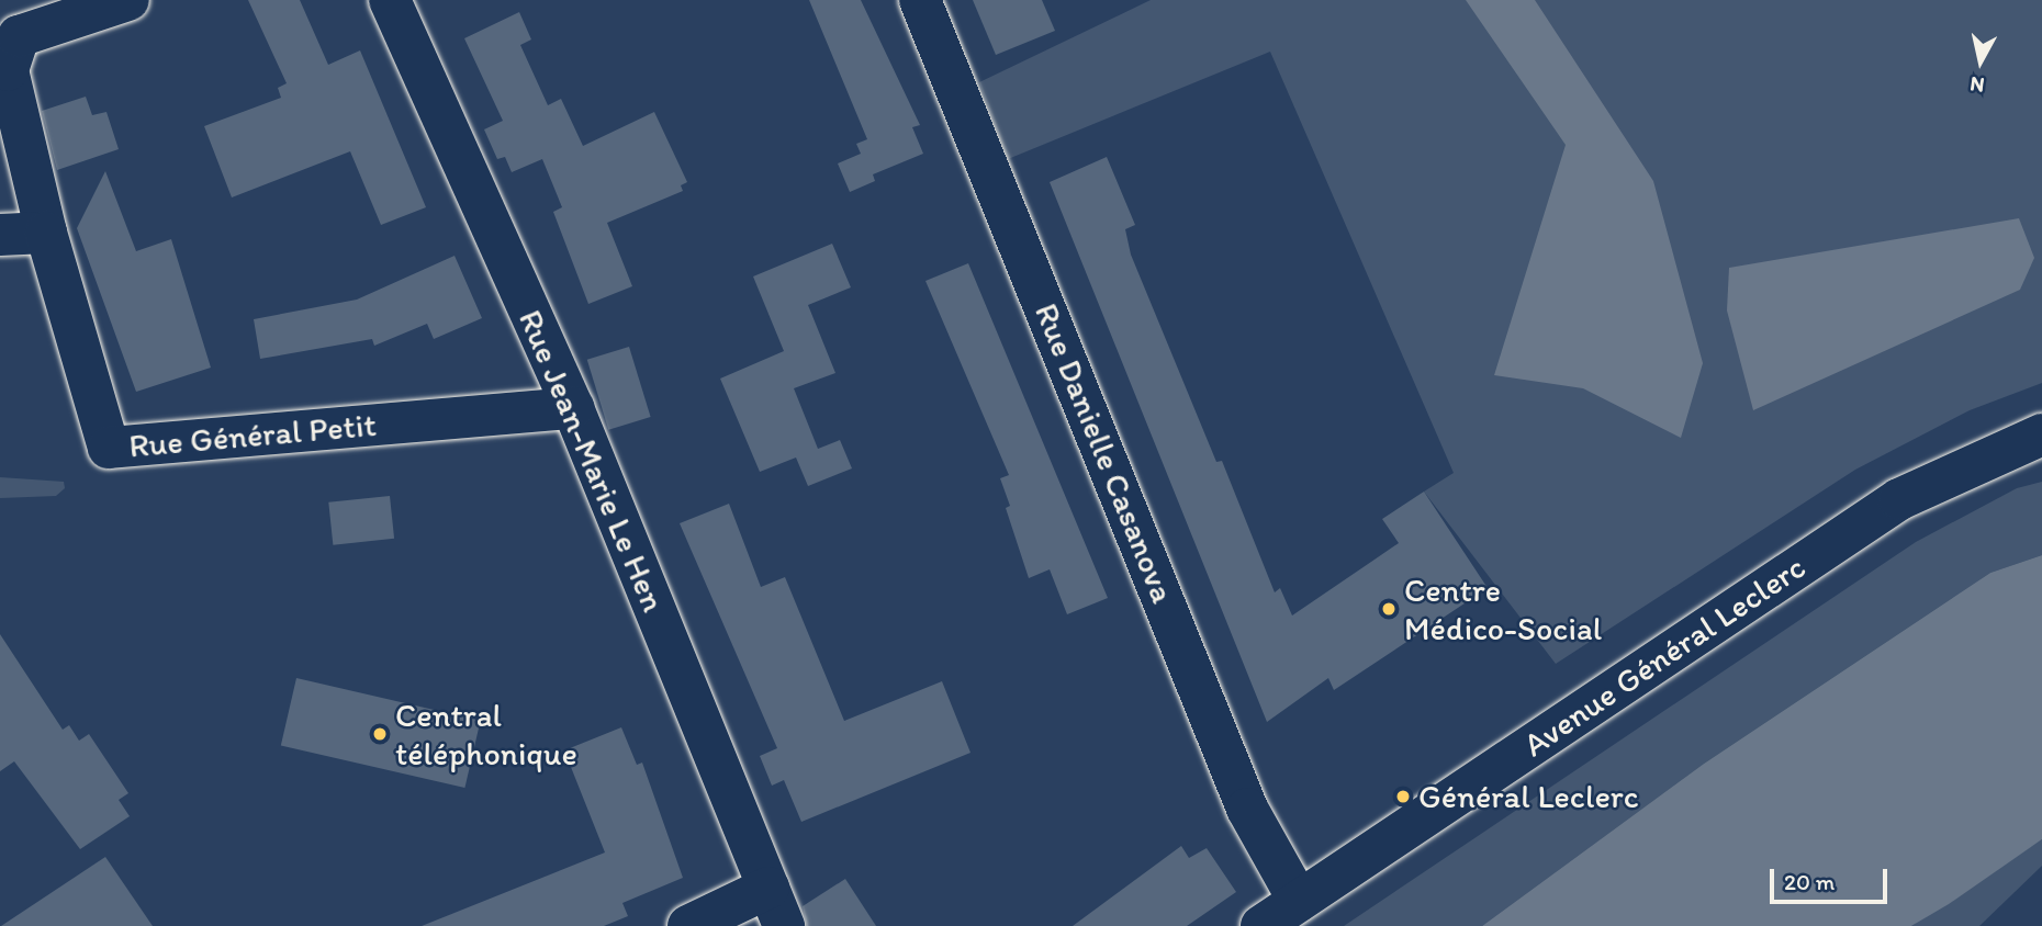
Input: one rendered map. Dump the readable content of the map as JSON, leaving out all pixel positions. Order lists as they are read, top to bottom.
{
  "streets": {
    "street": [
      "Rue Général Petit",
      "Rue Danielle Casanova",
      "Rue Jean-Marie Le Hen",
      "Avenue Général Leclerc"
    ]
  },
  "crossings": [
    ["Rue Général Petit", "Rue Jean-Marie Le Hen"],
    ["Rue Danielle Casanova", "Avenue Général Leclerc"]
  ],
  "places": ["Centre Médico-Social", "Central téléphonique", "Général Leclerc"],
  "scale_bar": "20 m",
  "north": "bottom"
}
